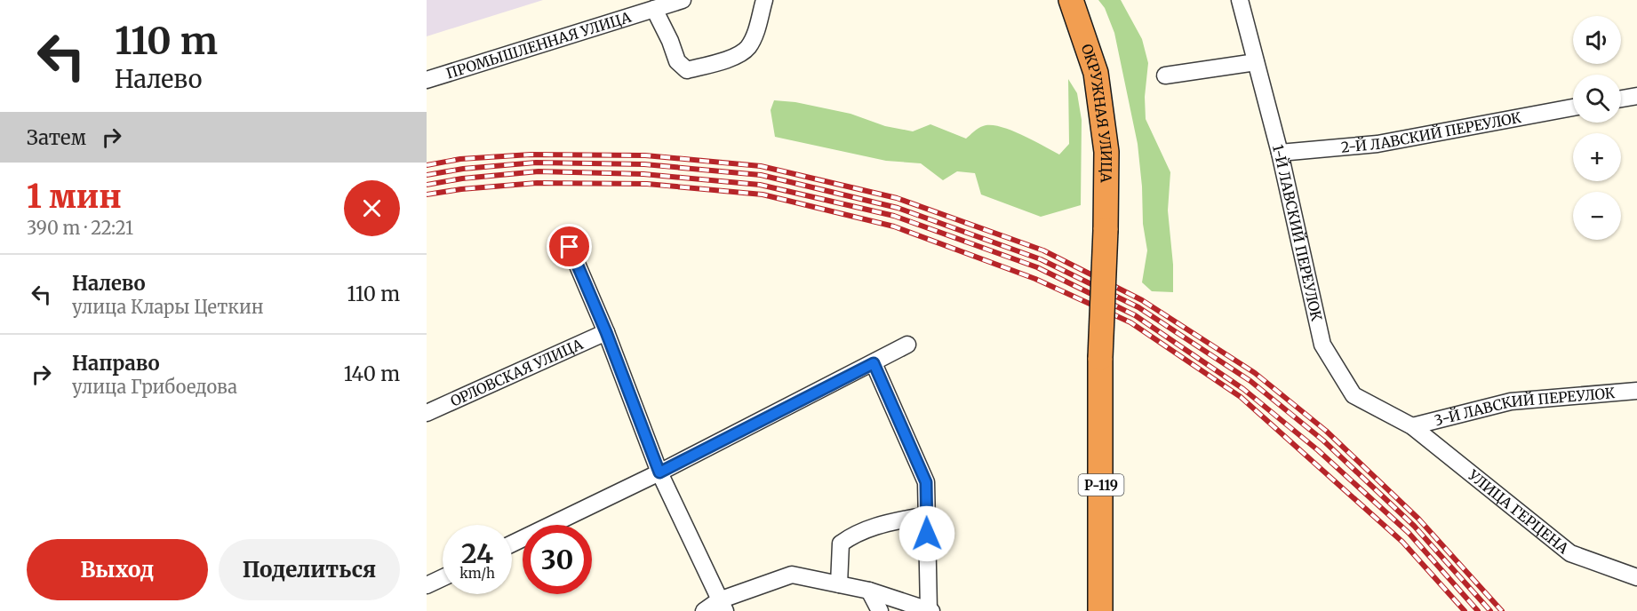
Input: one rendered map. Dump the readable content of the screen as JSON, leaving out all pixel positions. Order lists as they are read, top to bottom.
{
  "streets": {
    "highway": ["ОКРУЖНАЯ УЛИЦА", "Р-119"],
    "street": [
      "ПРОМЫШЛЕННАЯ УЛИЦА",
      "2-Й ЛАВСКИЙ ПЕРЕУЛОК",
      "1-Й ЛАВСКИЙ ПЕРЕУЛОК",
      "ОРЛОВСКАЯ УЛИЦА",
      "3-Й ЛАВСКИЙ ПЕРЕУЛОК",
      "УЛИЦА ГЕРЦЕНА"
    ]
  },
  "crossings": [
    ["2-Й ЛАВСКИЙ ПЕРЕУЛОК", "1-Й ЛАВСКИЙ ПЕРЕУЛОК"],
    ["1-Й ЛАВСКИЙ ПЕРЕУЛОК", "3-Й ЛАВСКИЙ ПЕРЕУЛОК"],
    ["1-Й ЛАВСКИЙ ПЕРЕУЛОК", "УЛИЦА ГЕРЦЕНА"],
    ["3-Й ЛАВСКИЙ ПЕРЕУЛОК", "УЛИЦА ГЕРЦЕНА"]
  ],
  "page": {
    "turn": ["110 m", "Налево"],
    "map_buttons": ["+", "−"],
    "then": "Затем",
    "heading": ["1 мин", "390 m · 22:21"],
    "list": [
      {
        "name": "Налево",
        "note": "улица Клары Цеткин",
        "value": "110 m"
      },
      {
        "name": "Направо",
        "note": "улица Грибоедова",
        "value": "140 m"
      }
    ],
    "speed": "24 km/h",
    "limit": "30",
    "buttons": ["Выход", "Поделиться"]
  }
}
